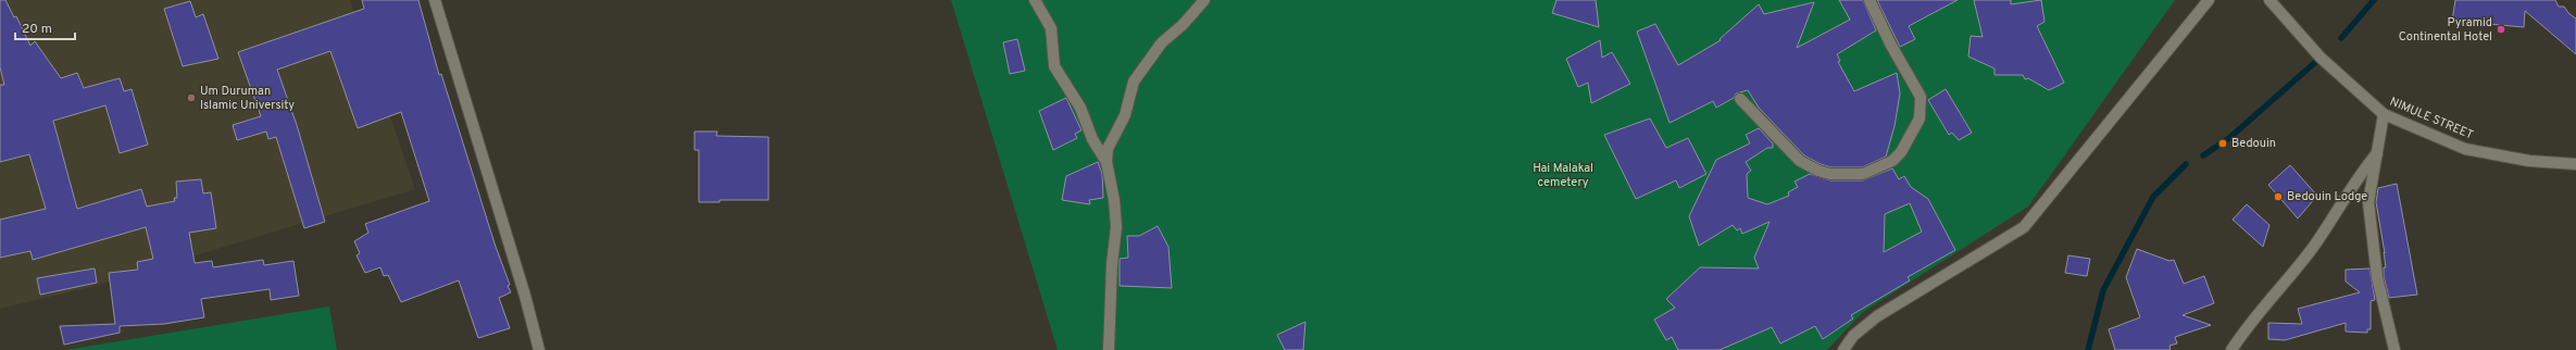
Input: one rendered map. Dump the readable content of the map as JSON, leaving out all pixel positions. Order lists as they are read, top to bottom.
{
  "streets": {
    "street": ["NIMULE STREET"]
  },
  "parks": ["Hai Malakal cemetery"],
  "places": [
    "Pyramid Continental Hotel",
    "Um Duruman Islamic University",
    "Bedouin",
    "Bedouin Lodge"
  ],
  "scale_bar": "20 m"
}
